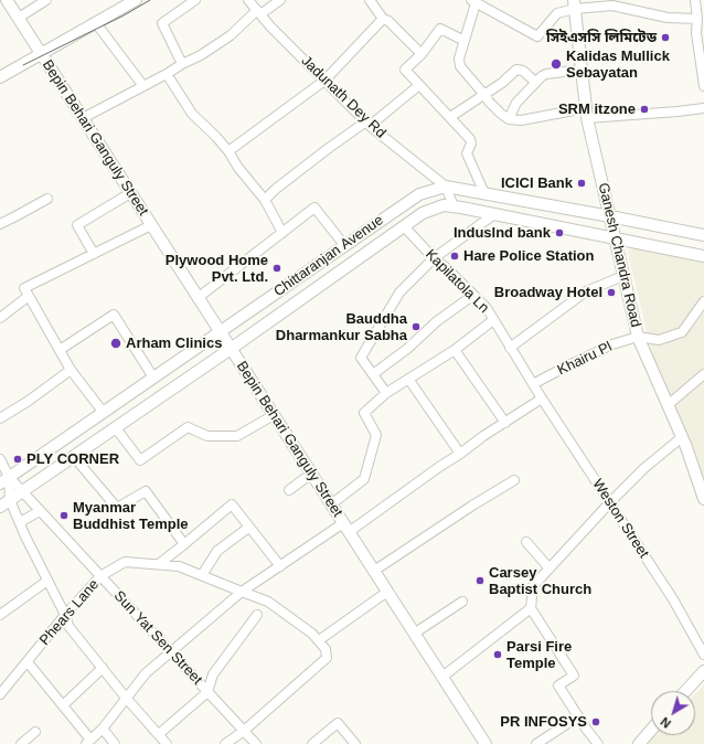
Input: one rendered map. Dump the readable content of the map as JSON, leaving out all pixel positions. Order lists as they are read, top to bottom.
{
  "streets": {
    "main road": ["Bepin Behari Ganguly Street", "Ganesh Chandra Road", "Chittaranjan Avenue"],
    "street": [
      "Jadunath Dey Rd",
      "Kapilatola Ln",
      "Khairu Pl",
      "Weston Street",
      "Phears Lane",
      "Sun Yat Sen Street"
    ]
  },
  "crossings": [
    ["Jadunath Dey Rd", "Chittaranjan Avenue"],
    ["Bepin Behari Ganguly Street", "Chittaranjan Avenue"],
    ["Ganesh Chandra Road", "Chittaranjan Avenue"],
    ["Ganesh Chandra Road", "Khairu Pl"],
    ["Chittaranjan Avenue", "Sun Yat Sen Street"],
    ["Kapilatola Ln", "Khairu Pl"],
    ["Kapilatola Ln", "Weston Street"],
    ["Khairu Pl", "Weston Street"],
    ["Phears Lane", "Sun Yat Sen Street"]
  ],
  "places": [
    "সিইএসসি লিমিটেড",
    "Kalidas Mullick Sebayatan",
    "SRM itzone",
    "ICICI Bank",
    "Induslnd bank",
    "Hare Police Station",
    "Plywood Home Pvt. Ltd.",
    "Broadway Hotel",
    "Bauddha Dharmankur Sabha",
    "Arham Clinics",
    "PLY CORNER",
    "Myanmar Buddhist Temple",
    "Carsey Baptist Church",
    "Parsi Fire Temple",
    "PR INFOSYS"
  ],
  "north": "bottom left"
}
